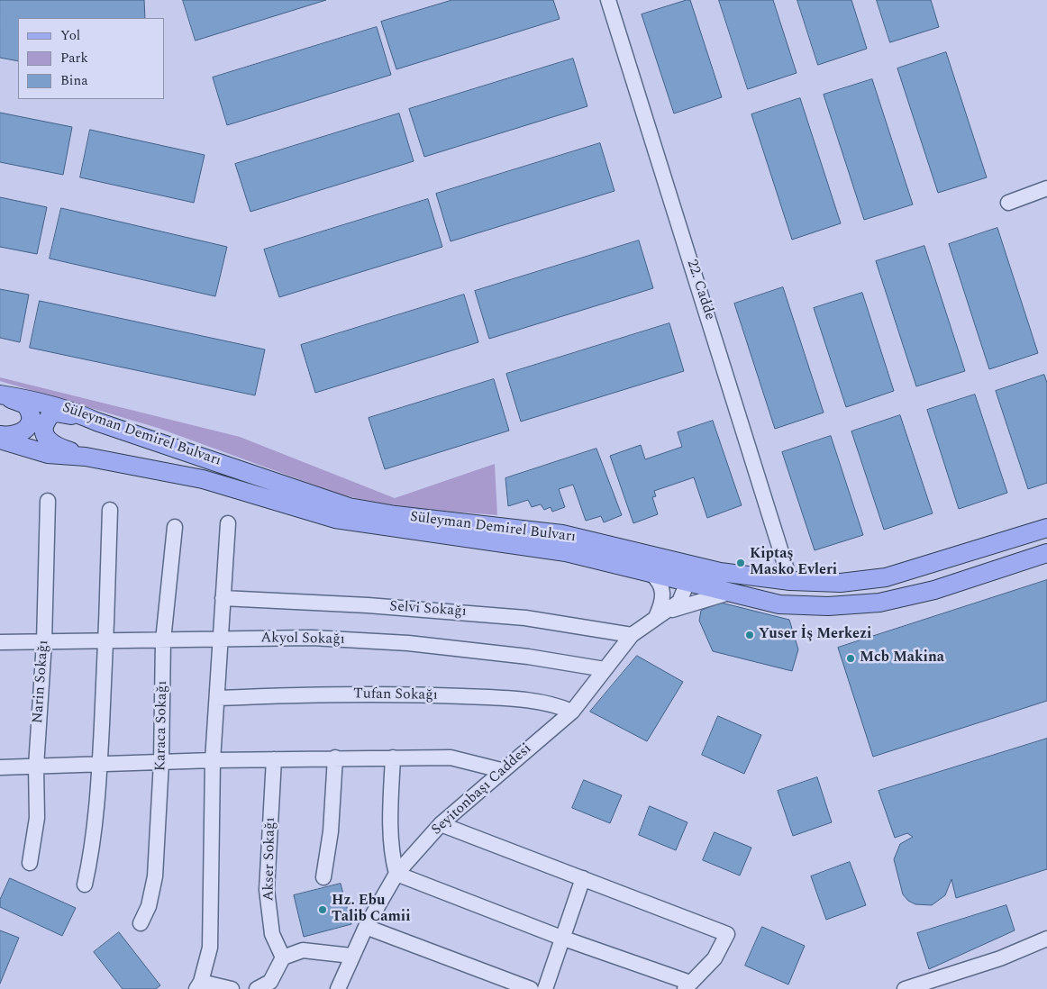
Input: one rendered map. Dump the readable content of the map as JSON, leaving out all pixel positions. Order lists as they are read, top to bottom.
{
  "streets": {
    "main road": ["Süleyman Demirel Bulvarı"],
    "street": [
      "22. Cadde",
      "Selvi Sokağı",
      "Akyol Sokağı",
      "Narin Sokağı",
      "Tufan Sokağı",
      "Karaca Sokağı",
      "Seyitonbaşı Caddesi",
      "Akser Sokağı"
    ]
  },
  "crossings": [
    ["22. Cadde", "Süleyman Demirel Bulvarı"],
    ["Süleyman Demirel Bulvarı", "Seyitonbaşı Caddesi"],
    ["Selvi Sokağı", "Seyitonbaşı Caddesi"],
    ["Akyol Sokağı", "Narin Sokağı"],
    ["Akyol Sokağı", "Karaca Sokağı"],
    ["Akyol Sokağı", "Seyitonbaşı Caddesi"],
    ["Tufan Sokağı", "Seyitonbaşı Caddesi"]
  ],
  "places": [
    "Kiptaş Masko Evleri",
    "Yuser İş Merkezi",
    "Mcb Makina",
    "Hz. Ebu Talib Camii"
  ],
  "legend": ["Yol", "Park", "Bina"]
}
